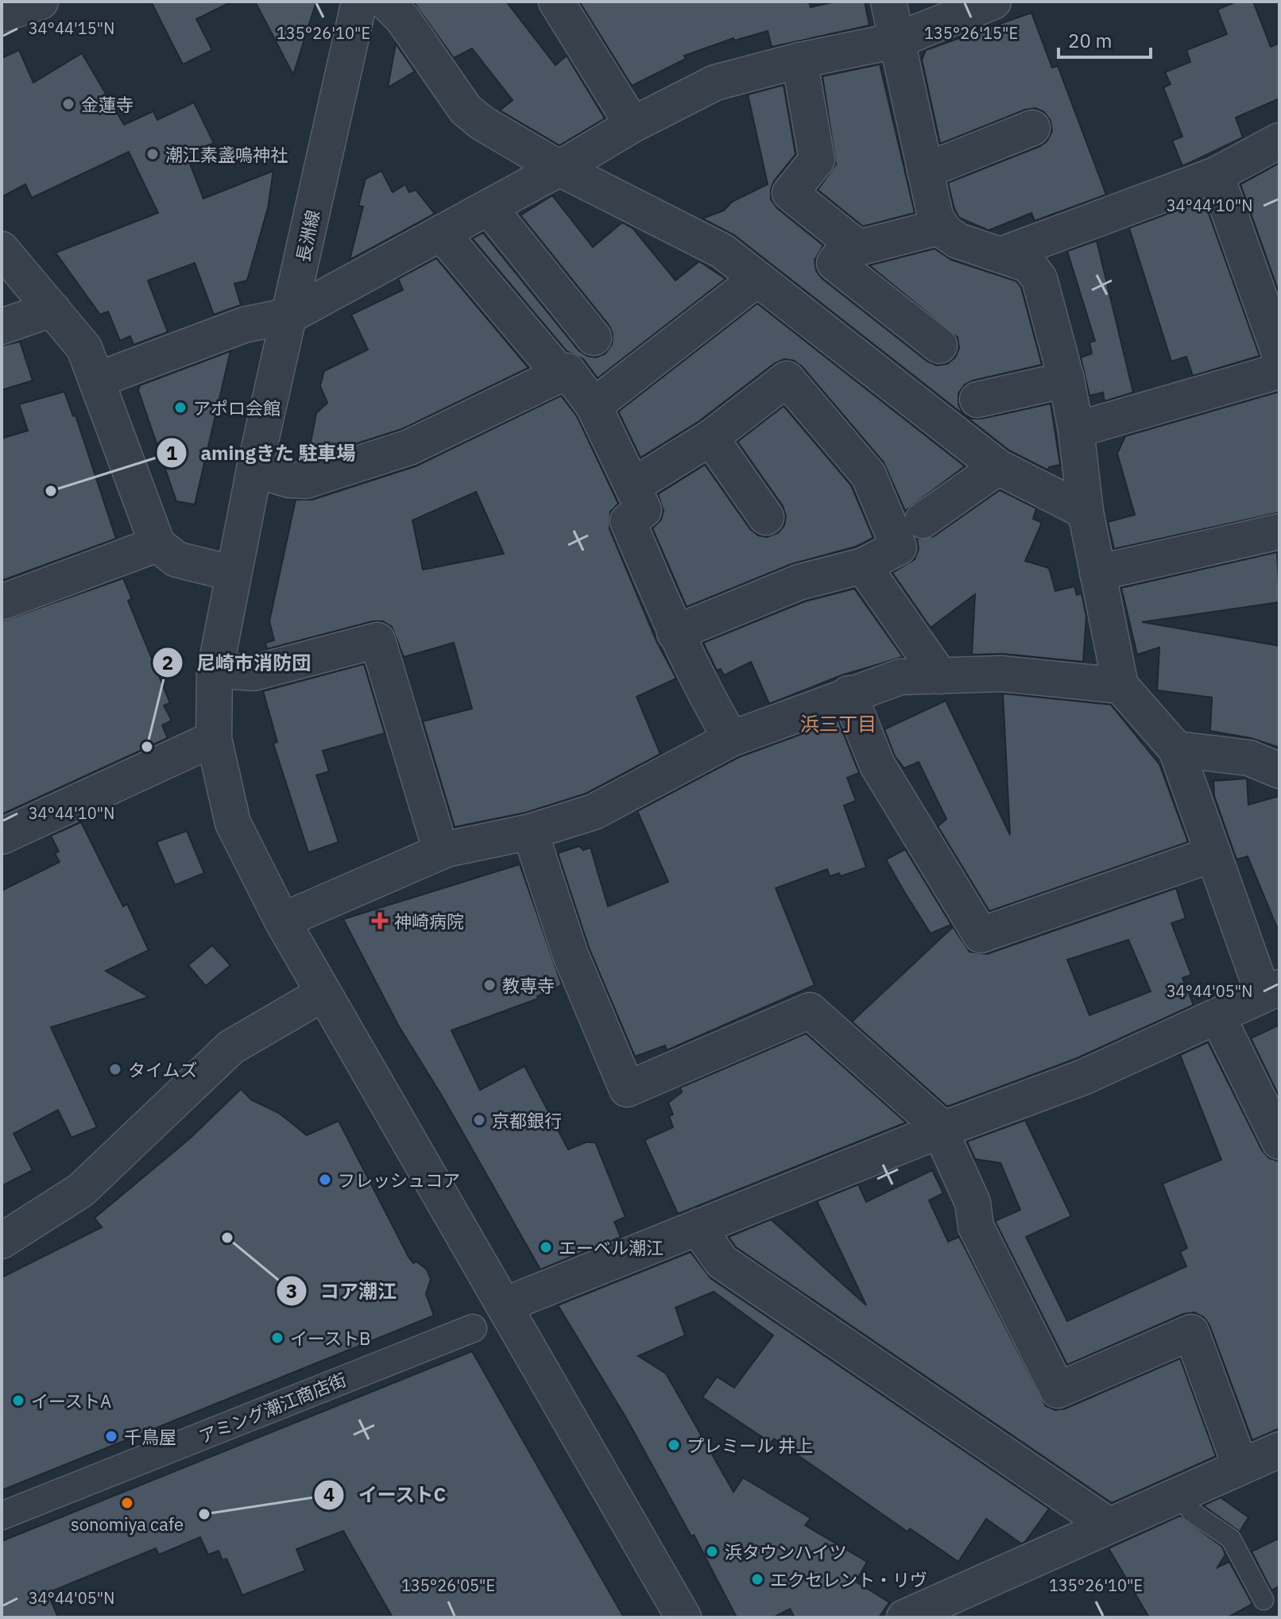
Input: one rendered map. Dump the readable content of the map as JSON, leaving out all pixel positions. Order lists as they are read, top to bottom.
{
  "streets": {
    "street": ["長洲線", "アミング潮江商店街"]
  },
  "districts": ["浜三丁目"],
  "places": {
    "other": [
      "金蓮寺",
      "潮江素盞嗚神社",
      "アポロ会館",
      "amingきた 駐車場",
      "尼崎市消防団",
      "教専寺",
      "タイムズ",
      "京都銀行",
      "フレッシュコア",
      "コア潮江",
      "エーベル潮江",
      "イーストB",
      "イーストA",
      "千鳥屋",
      "プレミール 井上",
      "sonomiya cafe",
      "イーストC",
      "浜タウンハイツ",
      "エクセレント・リヴ"
    ],
    "health": ["神崎病院"]
  },
  "scale_bar": "20 m",
  "coordinates": [
    "34°44'15\"N",
    "135°26'10\"E",
    "135°26'15\"E",
    "34°44'10\"N",
    "34°44'05\"N",
    "135°26'05\"E"
  ]
}
